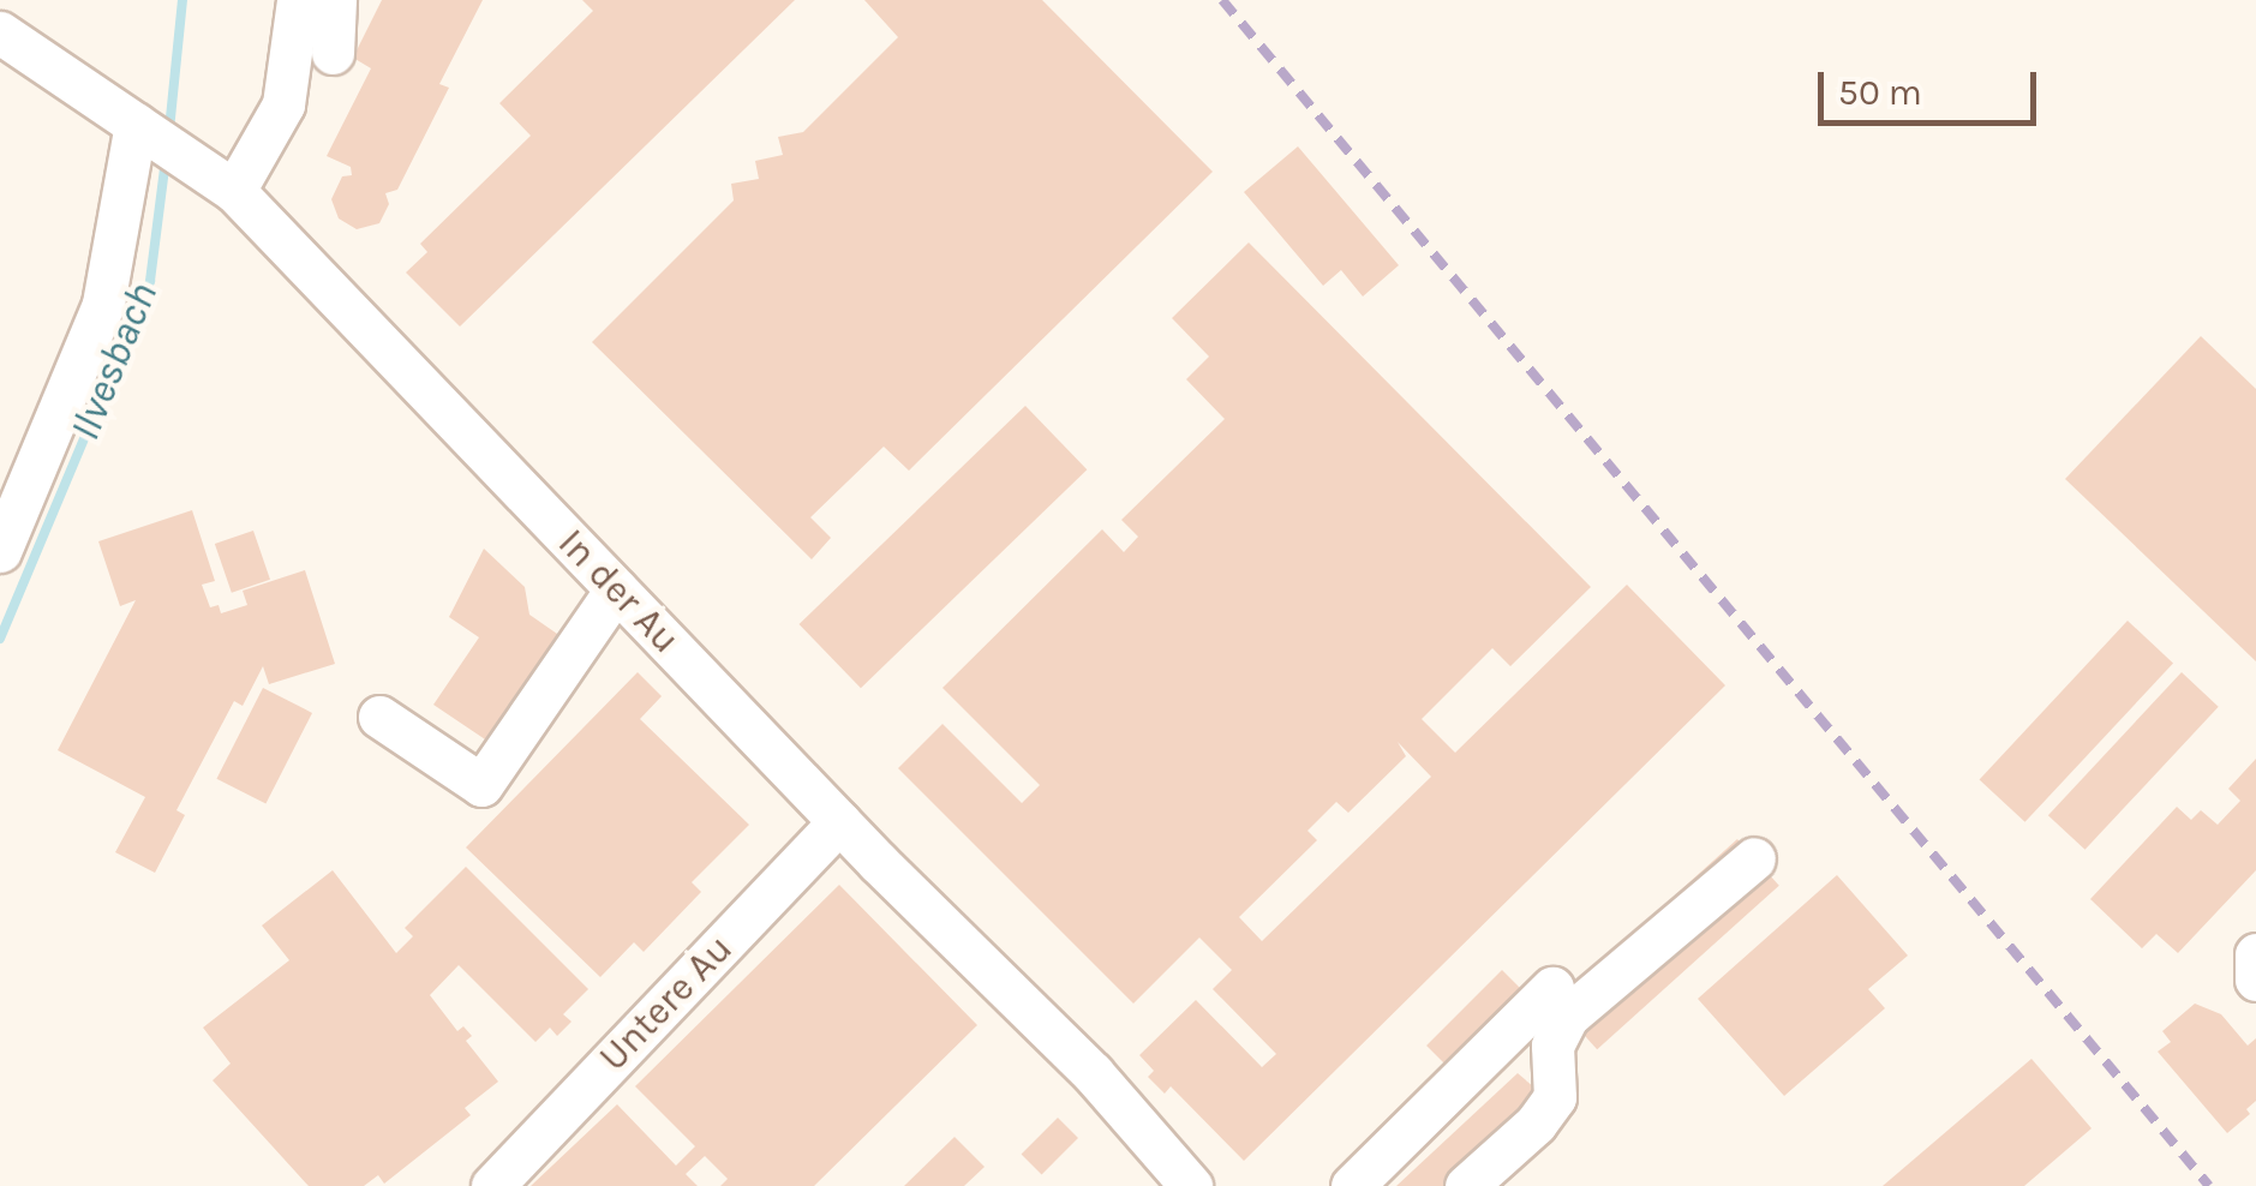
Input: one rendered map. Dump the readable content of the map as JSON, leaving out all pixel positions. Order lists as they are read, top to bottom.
{
  "streets": {
    "street": ["In der Au", "Untere Au"]
  },
  "crossings": [
    ["In der Au", "Untere Au"]
  ],
  "water": ["Ilvesbach"],
  "scale_bar": "50 m"
}
